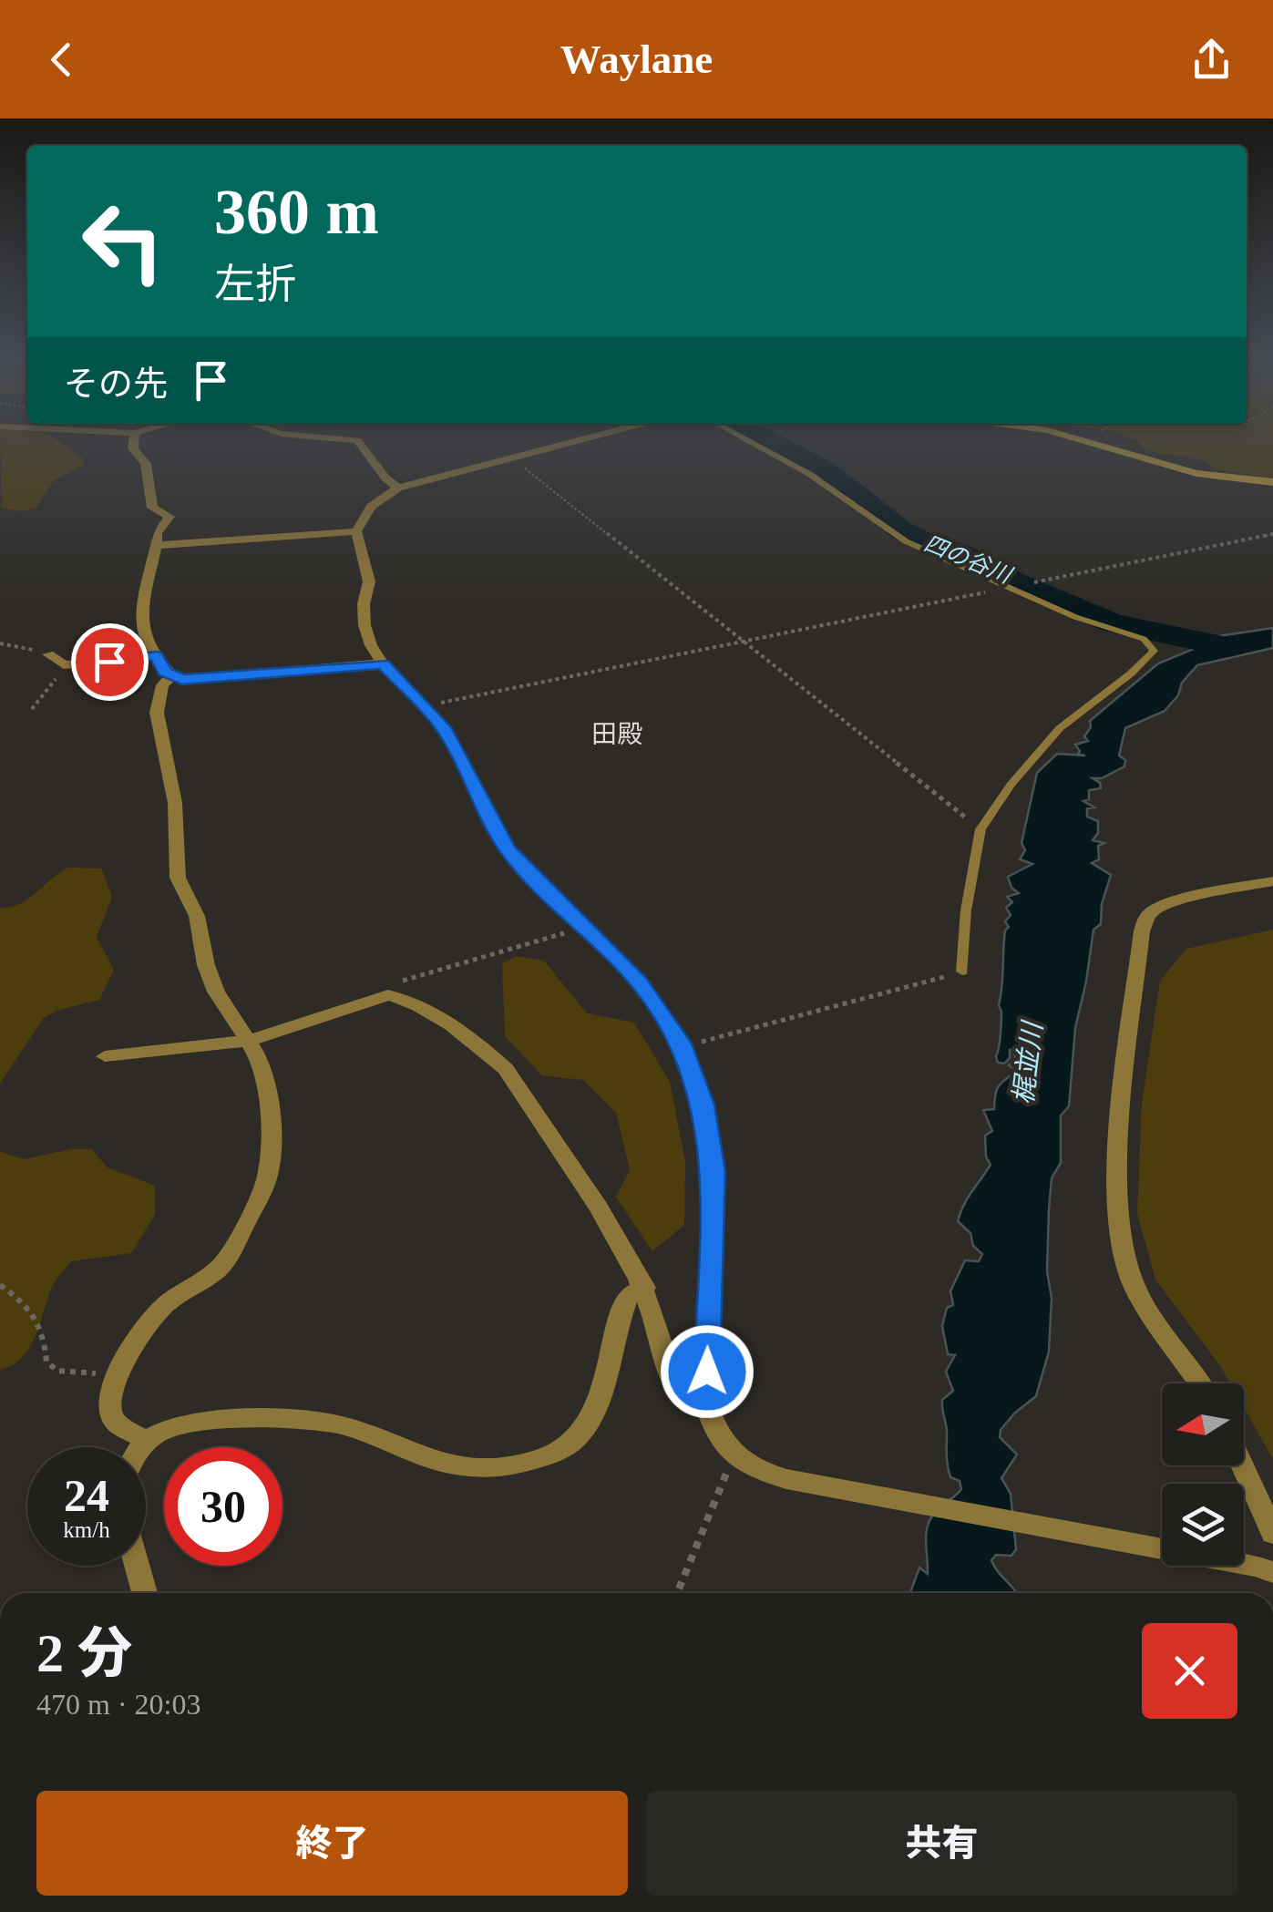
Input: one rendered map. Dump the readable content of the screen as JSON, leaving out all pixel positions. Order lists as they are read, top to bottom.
{
  "districts": ["田殿"],
  "water": ["四の谷川", "梶並川"],
  "north": "left",
  "page": {
    "header": "Waylane",
    "turn": ["360 m", "左折"],
    "then": "その先",
    "speed": "24 km/h",
    "limit": "30",
    "heading": ["2 分", "470 m · 20:03"],
    "buttons": ["終了", "共有"]
  }
}
